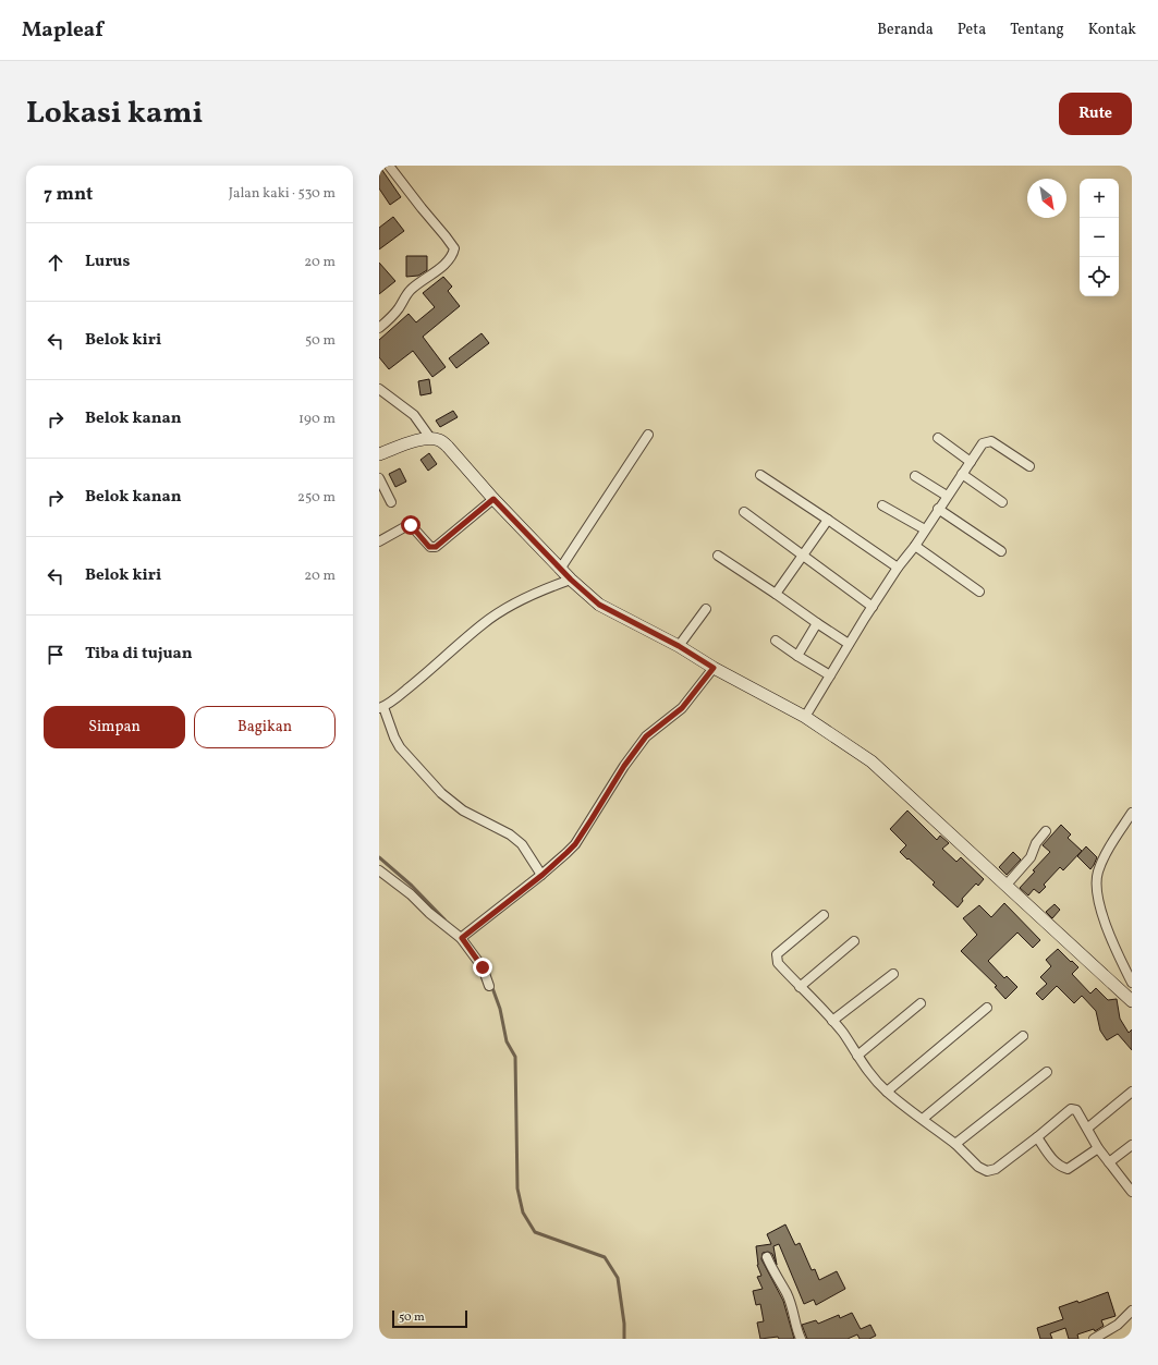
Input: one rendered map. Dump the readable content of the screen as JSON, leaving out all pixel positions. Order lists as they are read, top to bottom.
{
  "scale_bar": "50 m",
  "north": "bottom right",
  "page": {
    "header": "Mapleaf",
    "nav": [
      "Beranda",
      "Peta",
      "Tentang",
      "Kontak"
    ],
    "title": "Lokasi kami",
    "buttons": [
      "Rute",
      ["Simpan", "Bagikan"]
    ],
    "heading": ["7 mnt", "Jalan kaki · 530 m"],
    "map_buttons": ["+", "−"],
    "list": [
      ["Lurus", "20 m"],
      ["Belok kiri", "50 m"],
      ["Belok kanan", "190 m"],
      ["Belok kanan", "250 m"],
      ["Belok kiri", "20 m"],
      "Tiba di tujuan"
    ],
    "scale": "50 m"
  }
}
